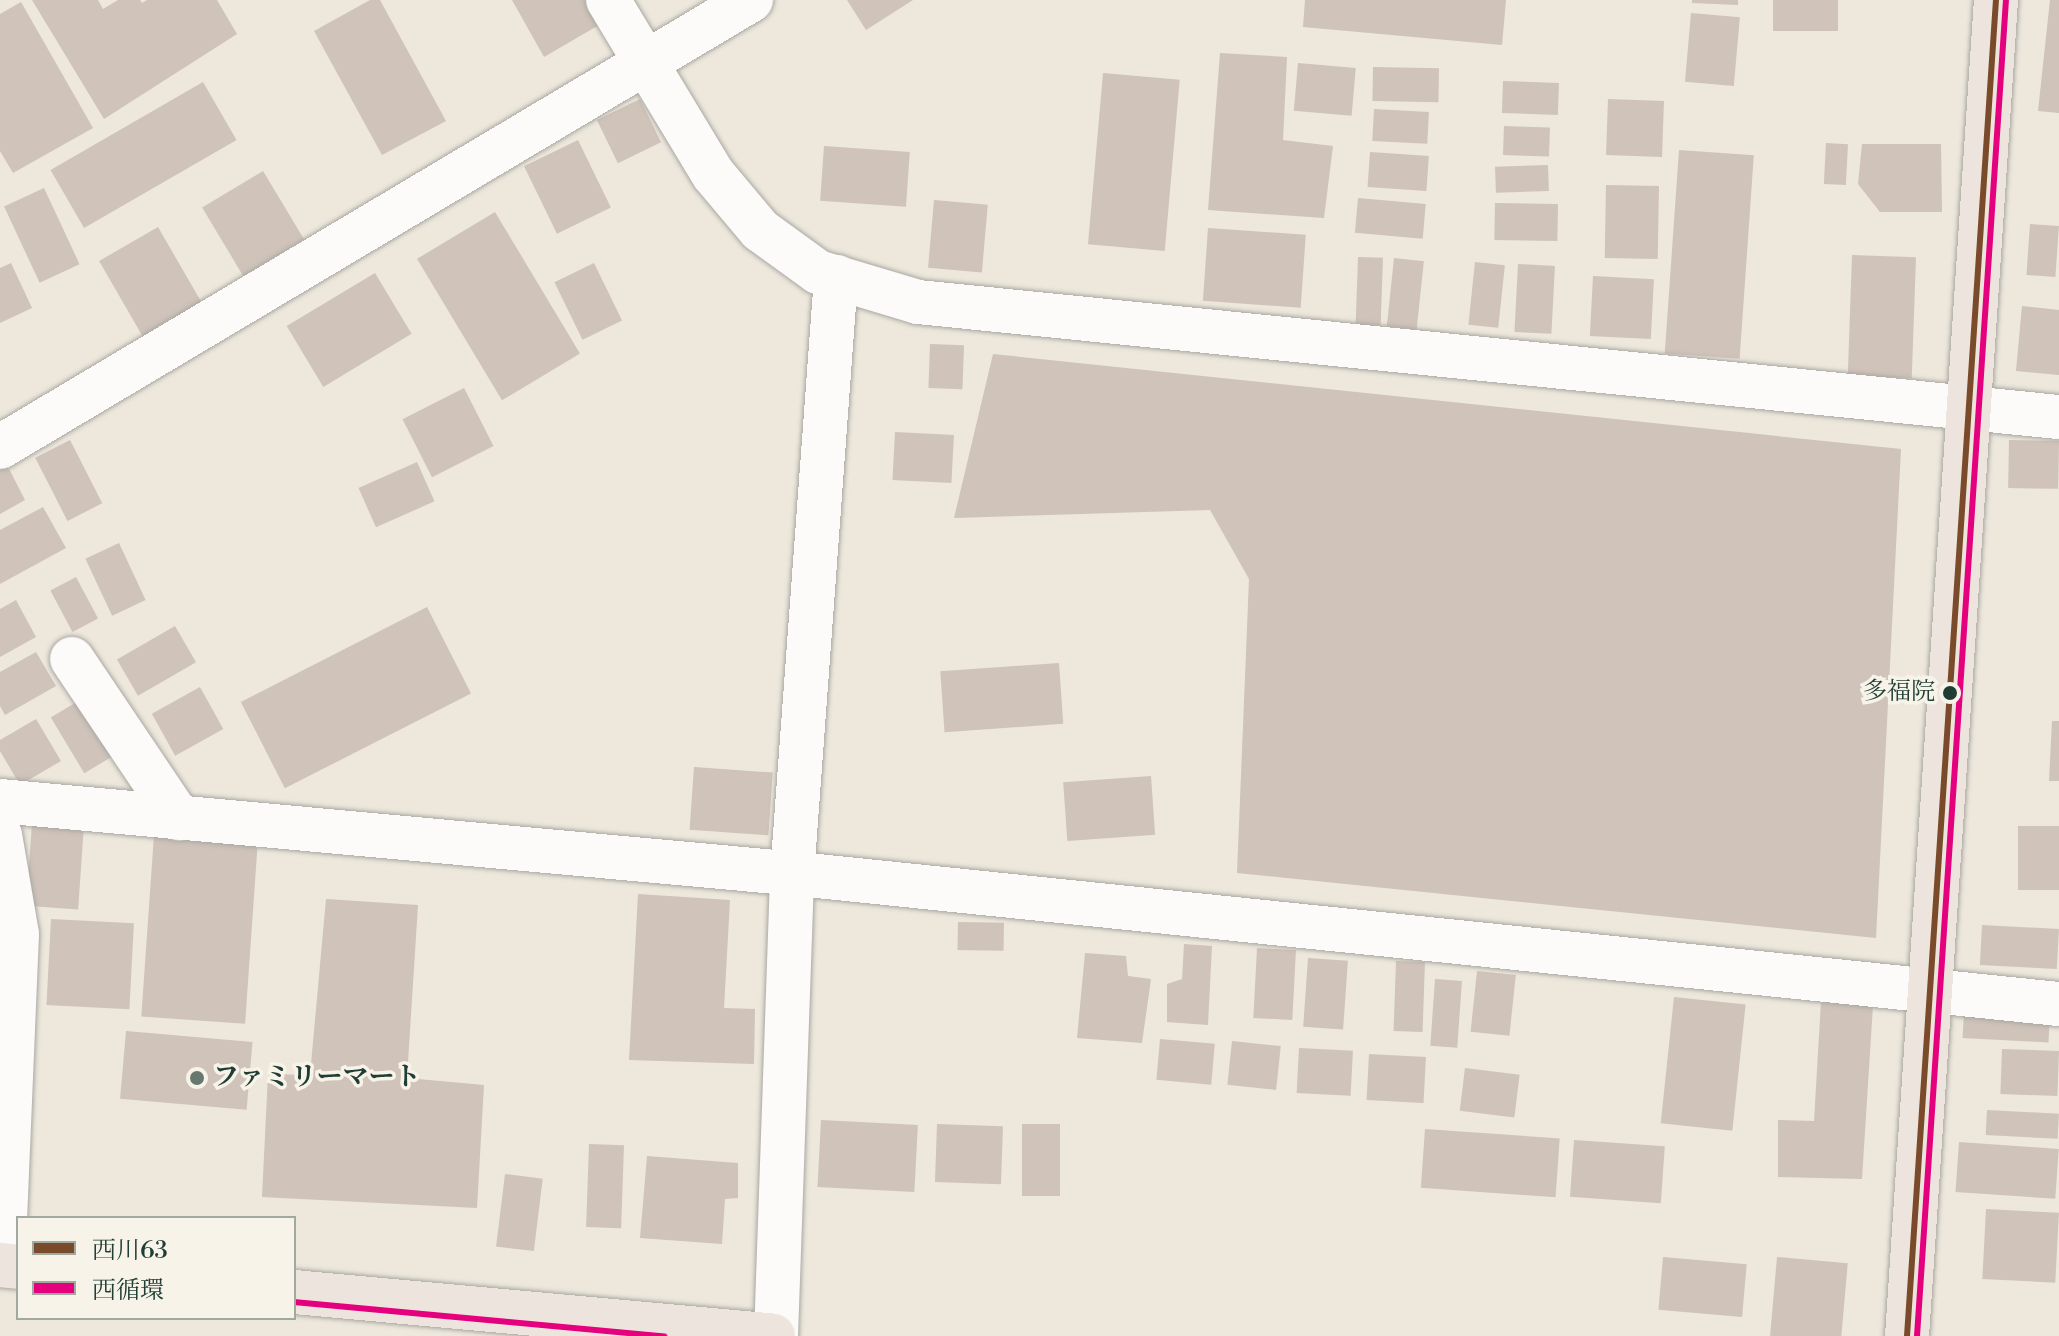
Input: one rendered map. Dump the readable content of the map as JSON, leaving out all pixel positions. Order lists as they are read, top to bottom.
{
  "places": ["多福院", "ファミリーマート"],
  "lines": ["transit line 西川63", "transit line 西循環"],
  "legend": ["西川63", "西循環"]
}
